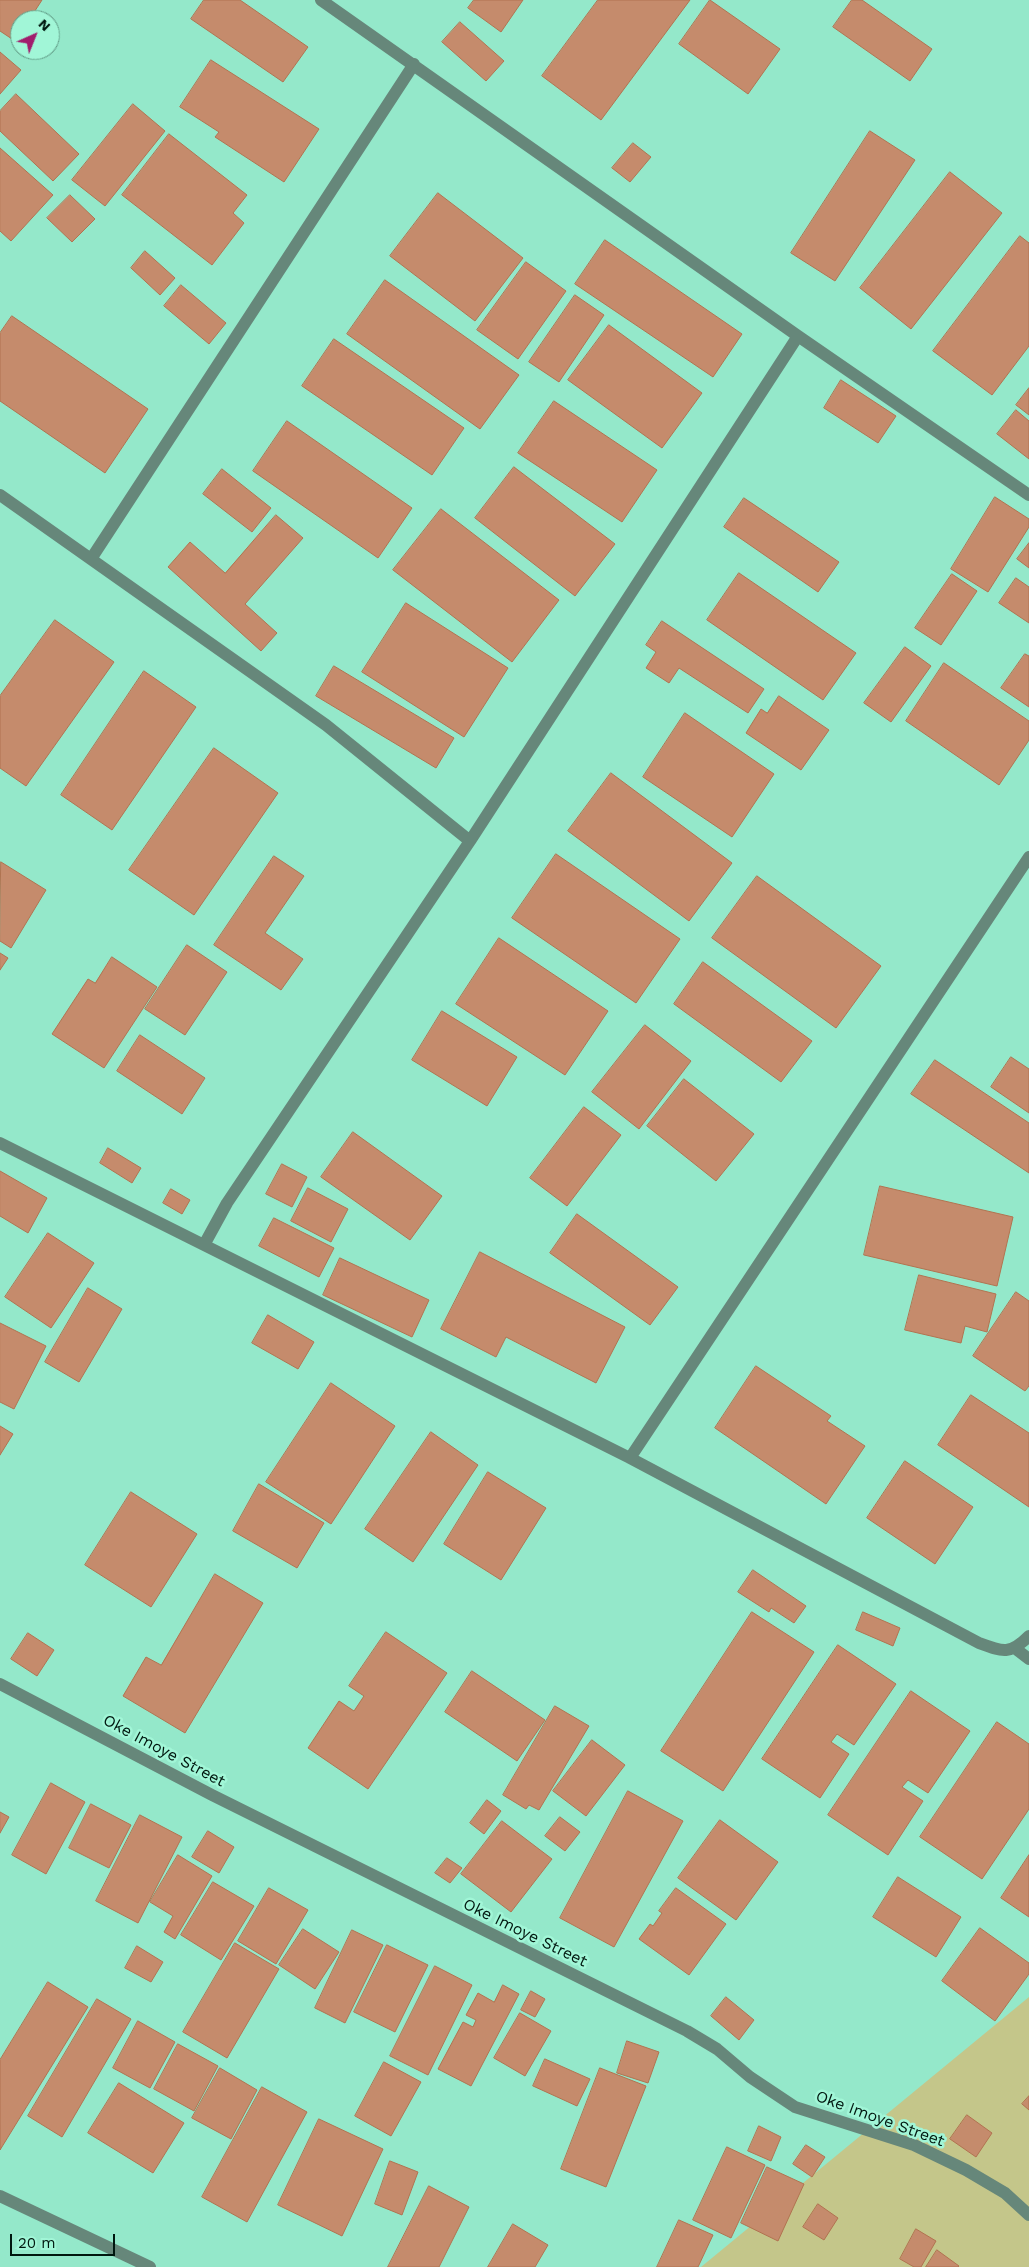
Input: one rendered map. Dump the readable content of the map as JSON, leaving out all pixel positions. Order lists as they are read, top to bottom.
{
  "streets": {
    "street": ["Oke Imoye Street"]
  },
  "scale_bar": "20 m",
  "north": "top right"
}
